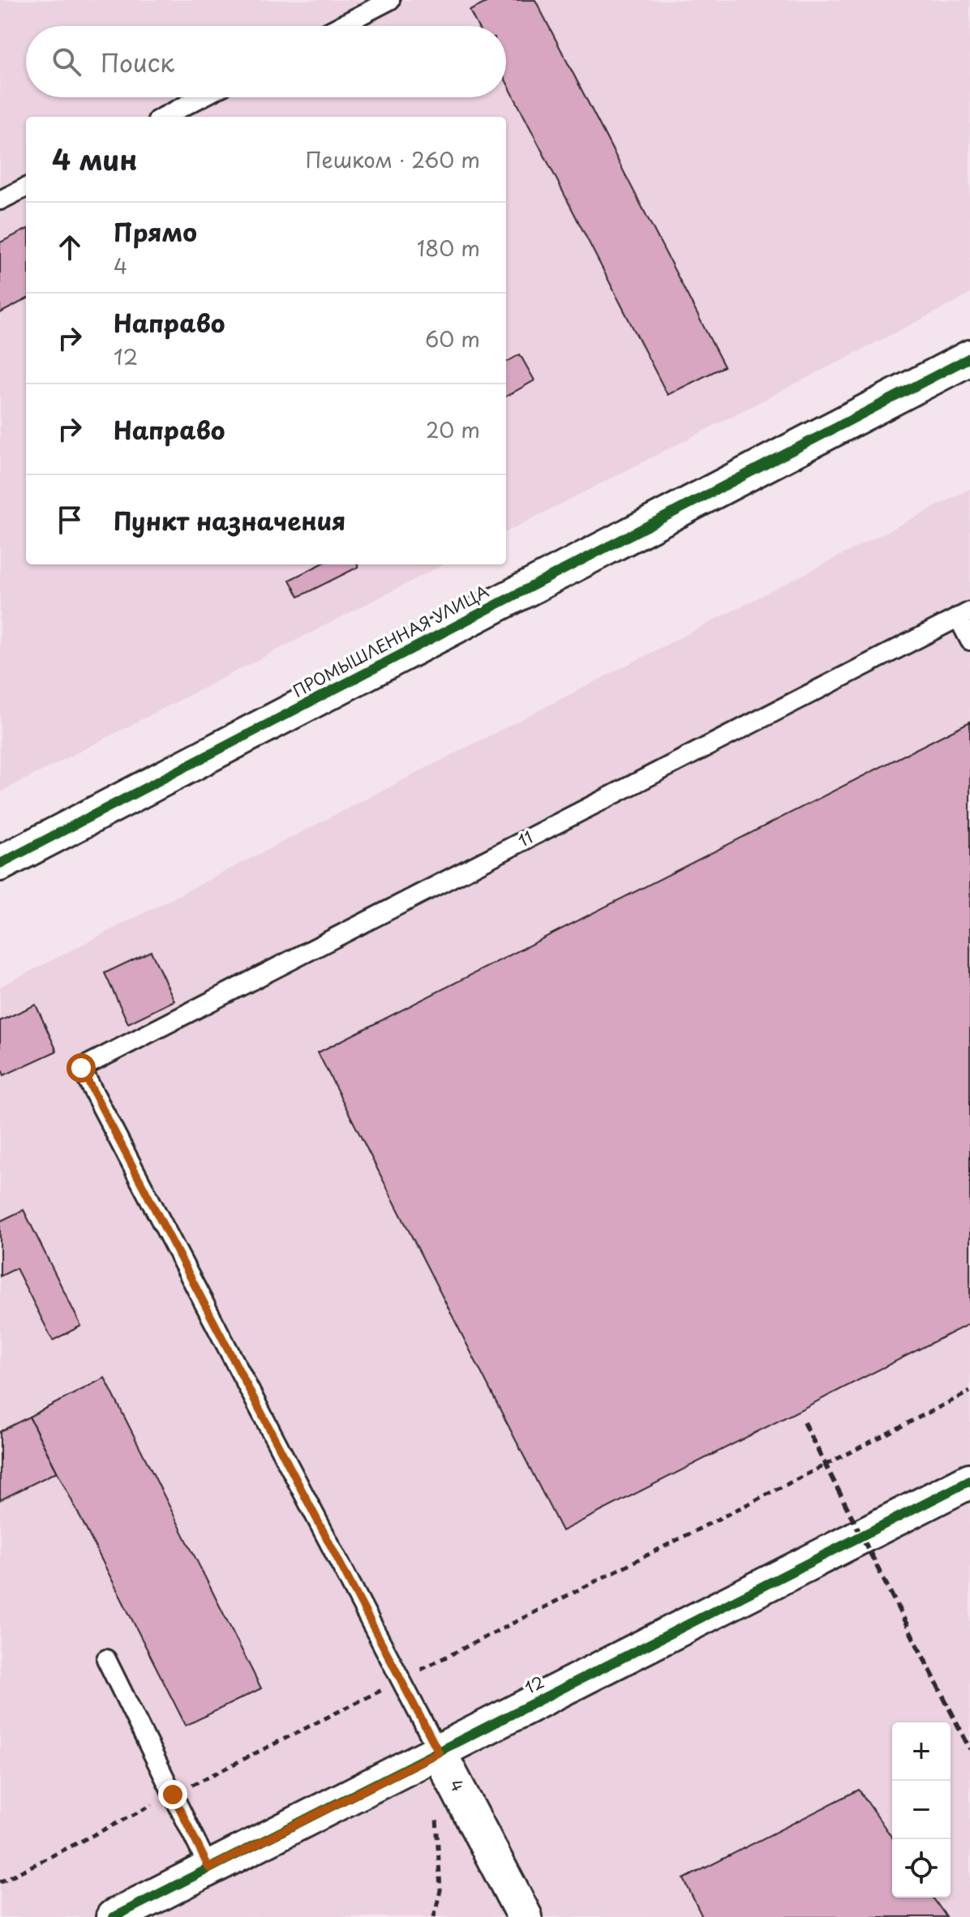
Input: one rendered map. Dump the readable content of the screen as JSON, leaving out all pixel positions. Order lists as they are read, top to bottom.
{
  "streets": {
    "street": ["ПРОМЫШЛЕННАЯ УЛИЦА", "12", "4"],
    "lane": ["11"]
  },
  "crossings": [
    ["11", "4"],
    ["12", "4"]
  ],
  "page": {
    "search": "Поиск",
    "heading": ["4 мин", "Пешком · 260 m"],
    "list": [
      ["Прямо", "4", "180 m"],
      ["Направо", "12", "60 m"],
      ["Направо", "20 m"],
      "Пункт назначения"
    ],
    "map_buttons": ["+", "−"]
  }
}
